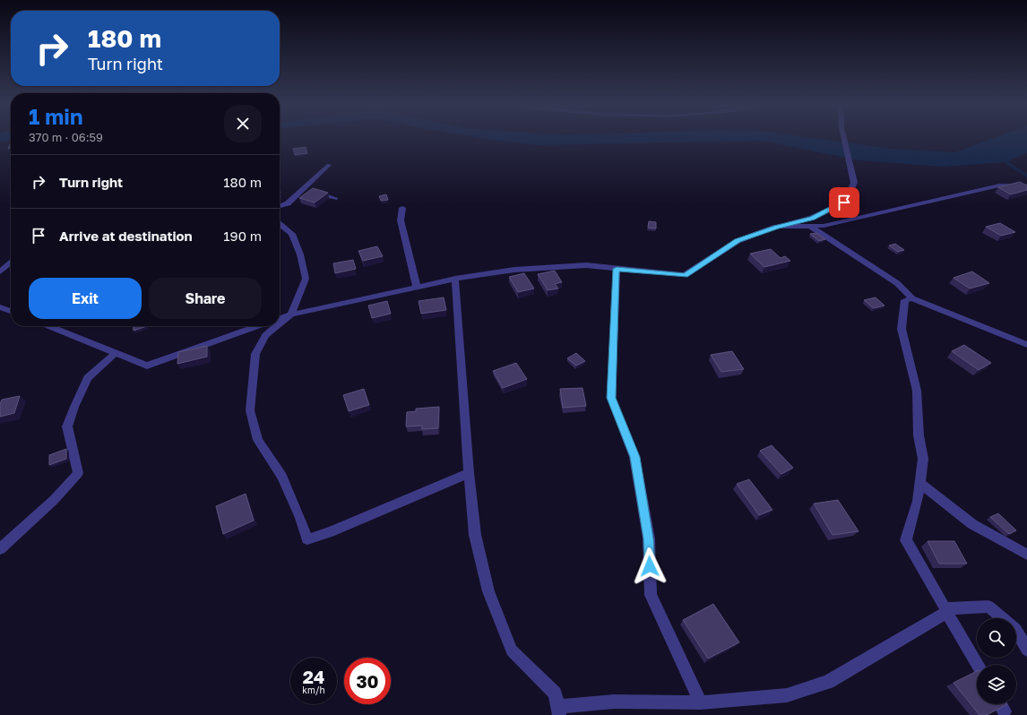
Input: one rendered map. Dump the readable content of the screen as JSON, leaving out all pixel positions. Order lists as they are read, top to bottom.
{
  "page": {
    "turn": ["180 m", "Turn right"],
    "heading": ["1 min", "370 m · 06:59"],
    "list": [
      {
        "name": "Turn right",
        "value": "180 m"
      },
      {
        "name": "Arrive at destination",
        "value": "190 m"
      }
    ],
    "buttons": ["Exit", "Share"],
    "speed": "24 km/h",
    "limit": "30"
  }
}
